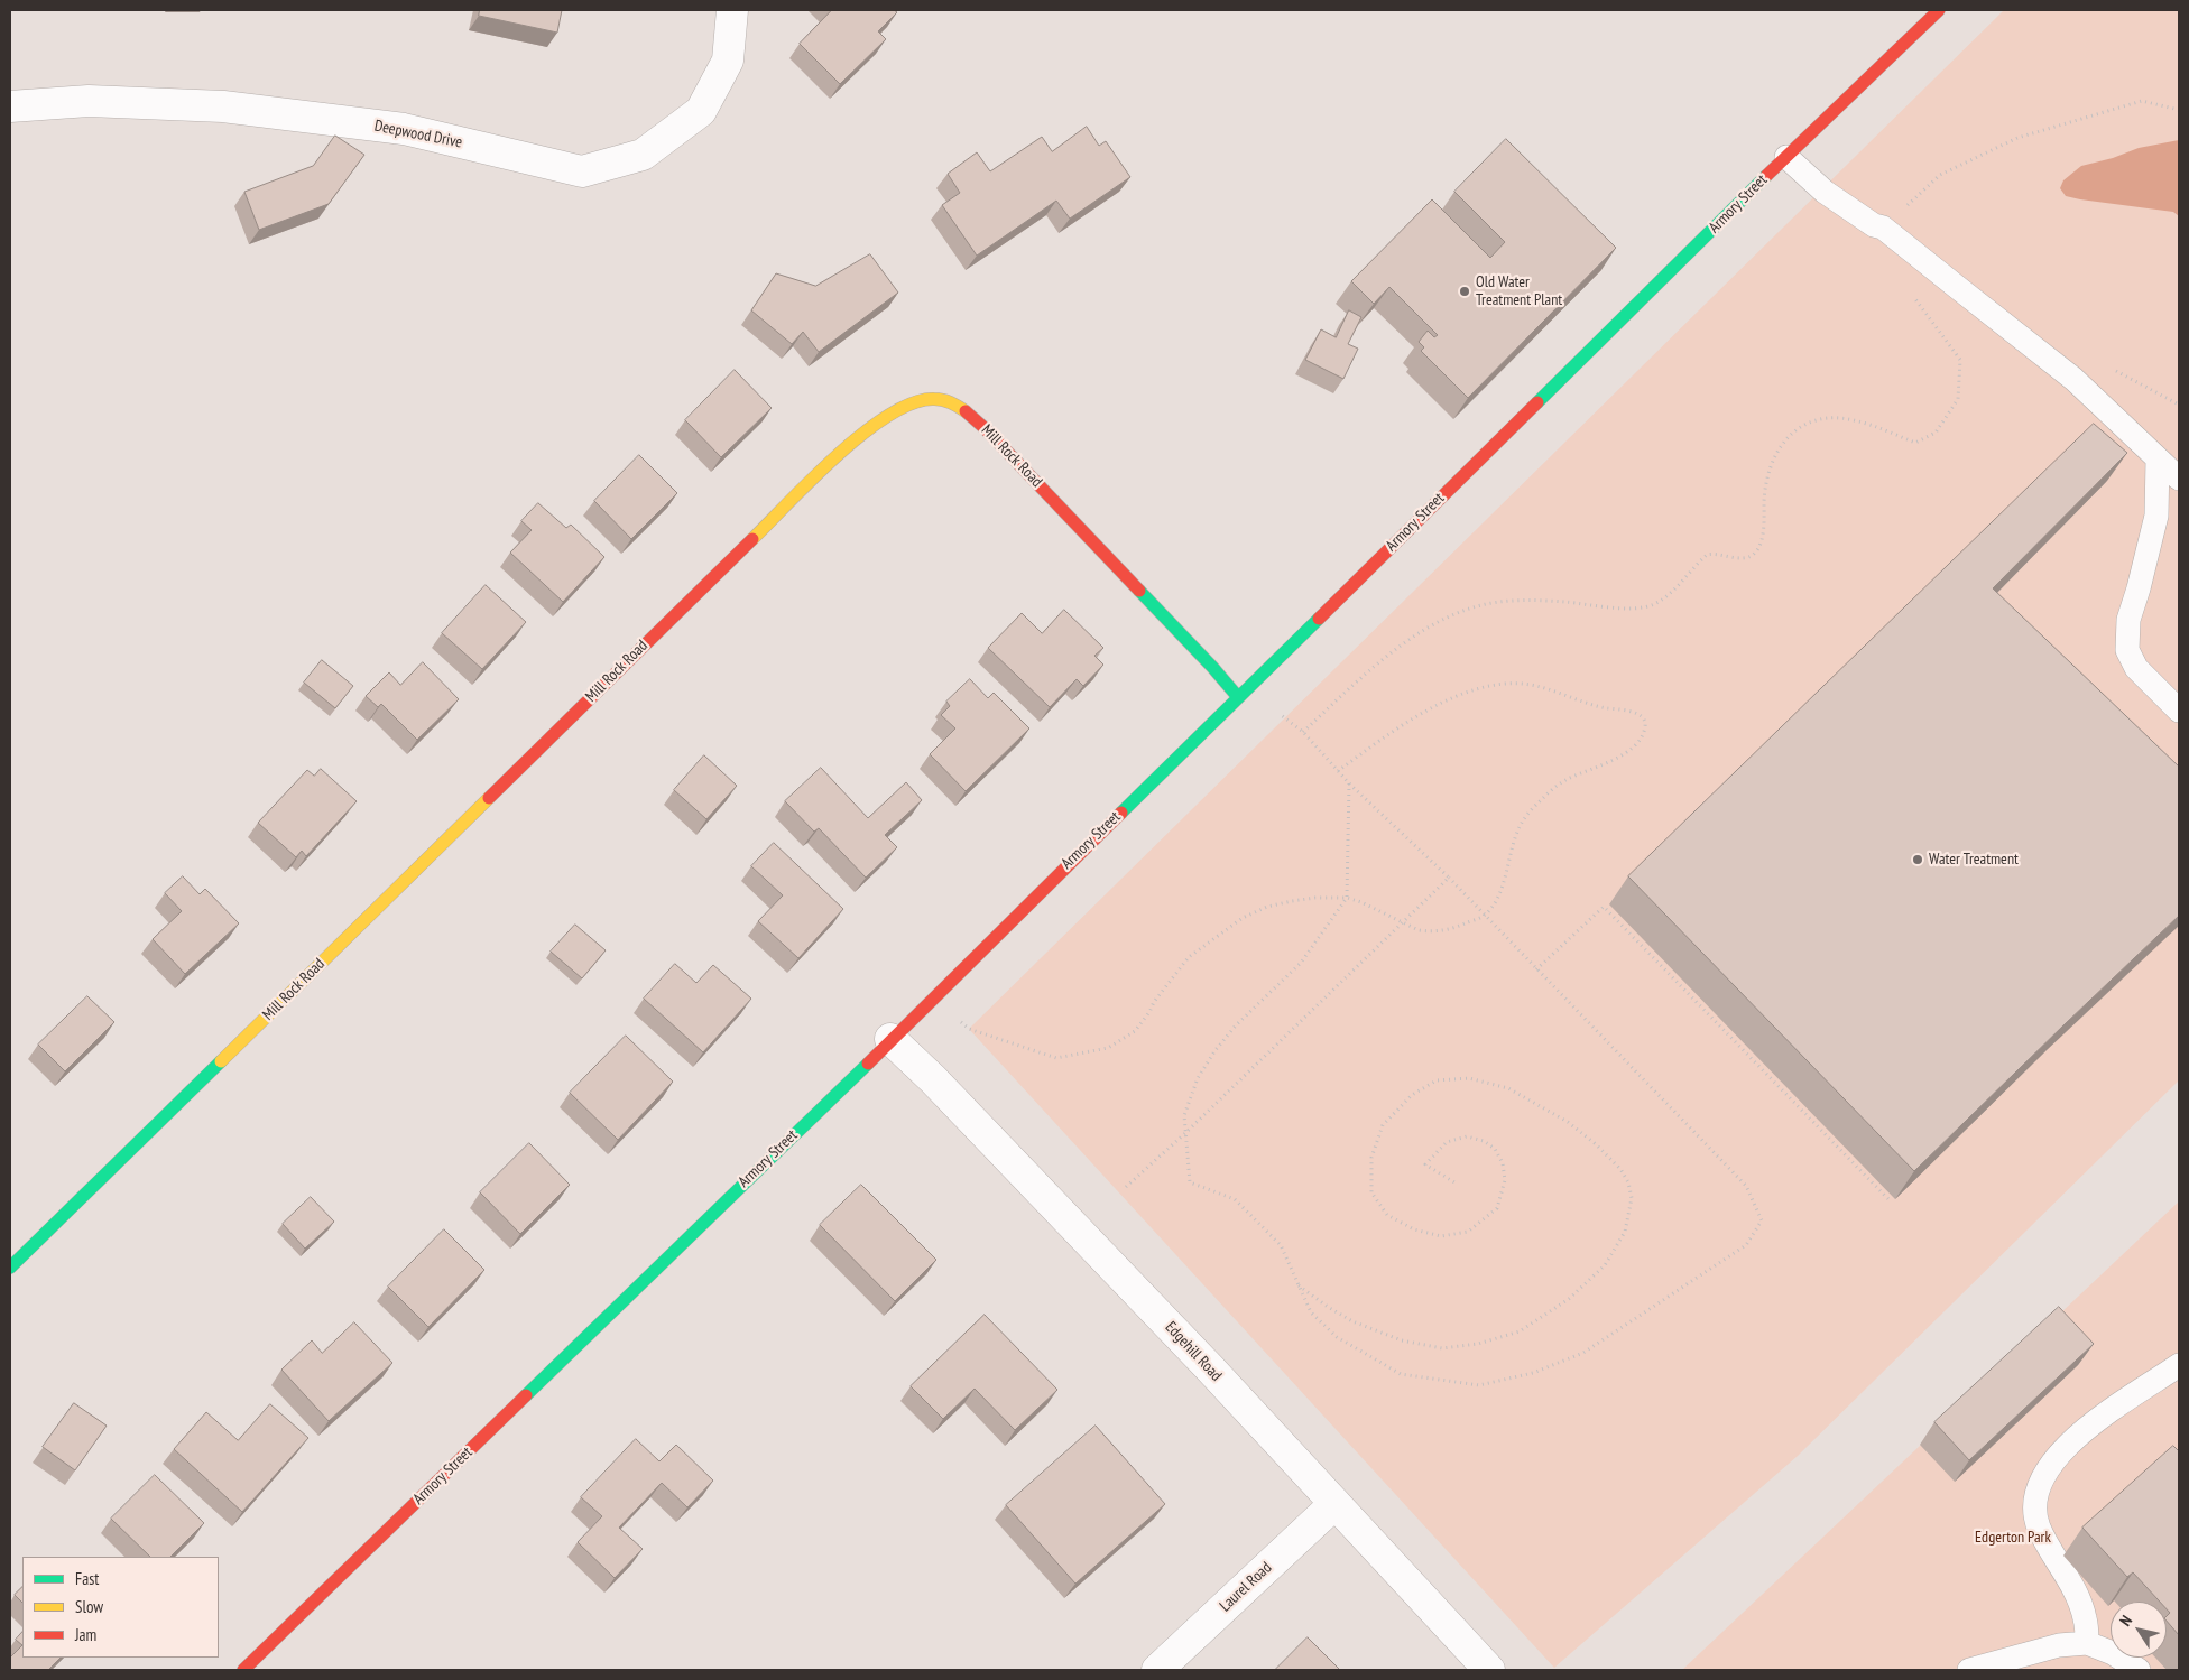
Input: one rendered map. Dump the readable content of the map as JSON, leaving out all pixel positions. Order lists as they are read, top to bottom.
{
  "streets": {
    "main road": ["Armory Street", "Mill Rock Road"],
    "street": ["Deepwood Drive", "Edgehill Road", "Laurel Road"]
  },
  "crossings": [
    ["Armory Street", "Mill Rock Road"],
    ["Armory Street", "Edgehill Road"],
    ["Edgehill Road", "Laurel Road"]
  ],
  "parks": ["Edgerton Park"],
  "places": ["Old Water Treatment Plant", "Water Treatment"],
  "legend": ["Fast", "Slow", "Jam"],
  "north": "top left"
}
